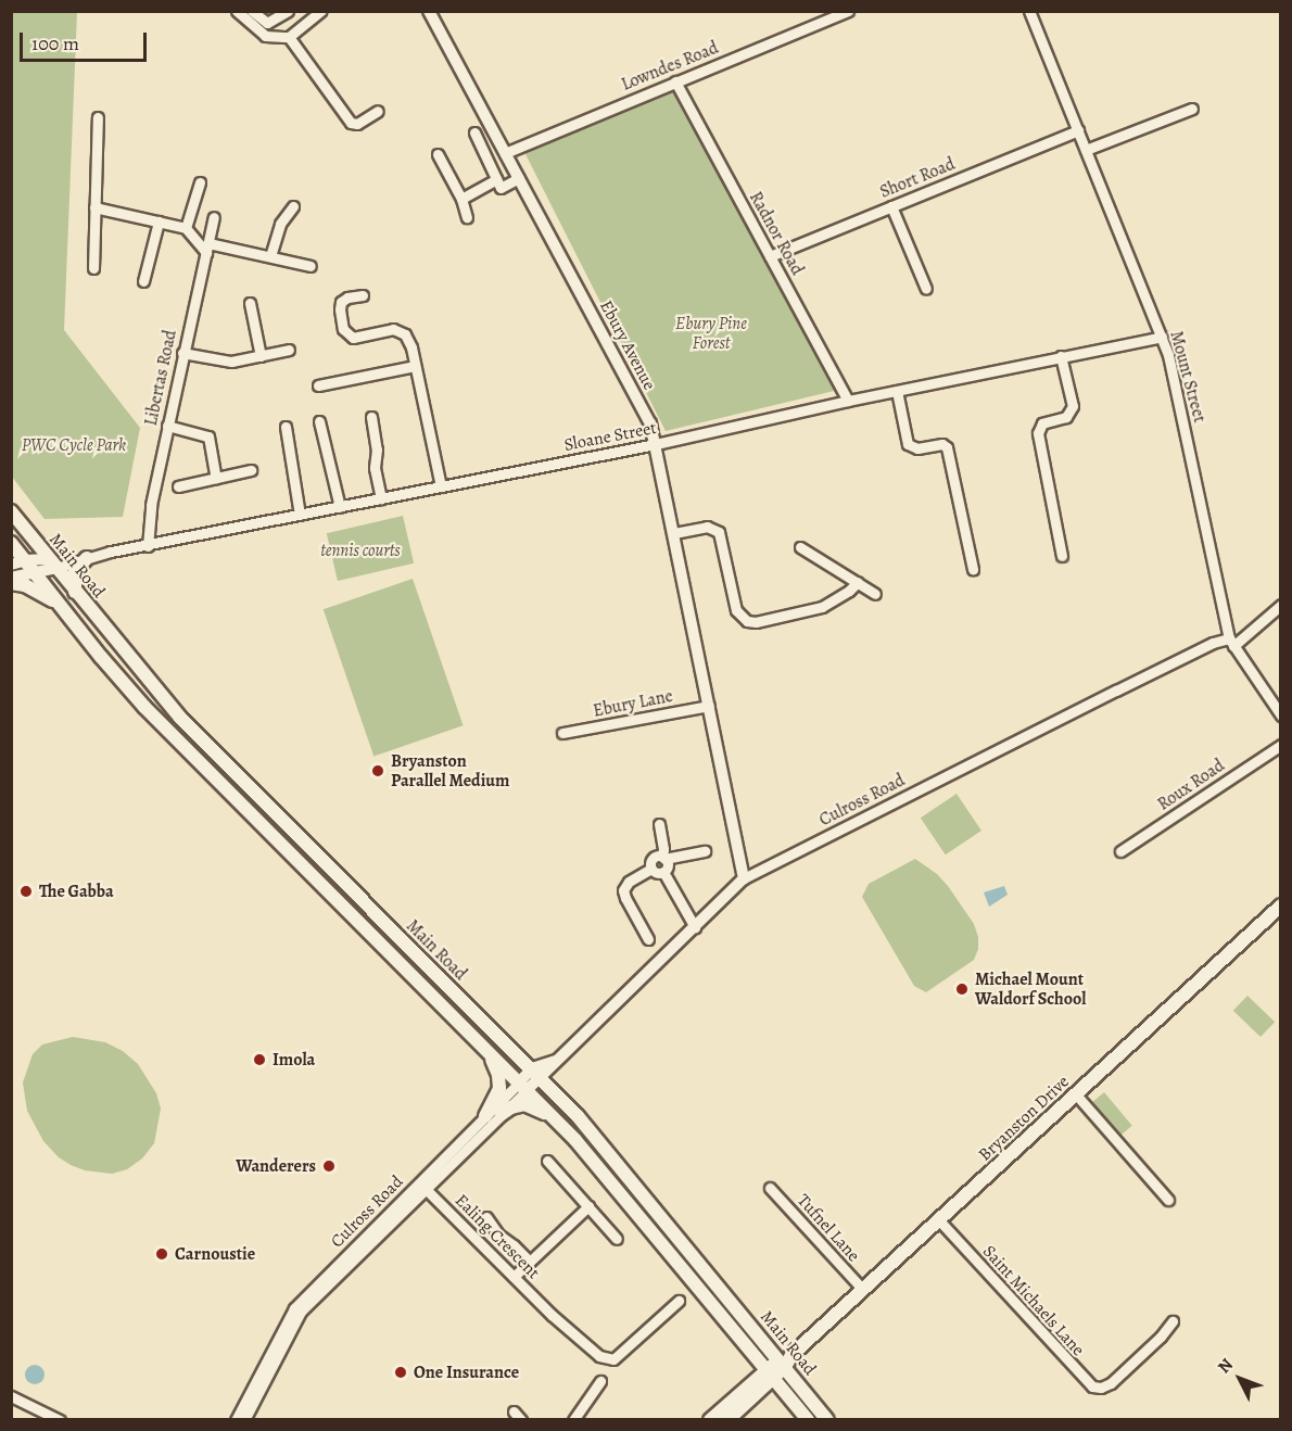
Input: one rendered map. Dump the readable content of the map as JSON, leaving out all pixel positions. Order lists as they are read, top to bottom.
{
  "streets": {
    "main road": ["Main Road", "Bryanston Drive"],
    "street": [
      "Lowndes Road",
      "Short Road",
      "Radnor Road",
      "Ebury Avenue",
      "Mount Street",
      "Libertas Road",
      "Sloane Street",
      "Ebury Lane",
      "Roux Road",
      "Culross Road",
      "Tufnel Lane",
      "Ealing Crescent",
      "Saint Michaels Lane"
    ]
  },
  "crossings": [
    ["Lowndes Road", "Radnor Road"],
    ["Lowndes Road", "Ebury Avenue"],
    ["Short Road", "Radnor Road"],
    ["Short Road", "Mount Street"],
    ["Radnor Road", "Sloane Street"],
    ["Ebury Avenue", "Sloane Street"],
    ["Ebury Avenue", "Ebury Lane"],
    ["Ebury Avenue", "Culross Road"],
    ["Mount Street", "Sloane Street"],
    ["Mount Street", "Culross Road"],
    ["Libertas Road", "Sloane Street"],
    ["Sloane Street", "Main Road"],
    ["Main Road", "Culross Road"],
    ["Main Road", "Bryanston Drive"],
    ["Culross Road", "Ealing Crescent"],
    ["Bryanston Drive", "Tufnel Lane"],
    ["Bryanston Drive", "Saint Michaels Lane"]
  ],
  "parks": ["Ebury Pine Forest", "PWC Cycle Park", "tennis courts"],
  "places": [
    "Bryanston Parallel Medium",
    "The Gabba",
    "Michael Mount Waldorf School",
    "Imola",
    "Wanderers",
    "Carnoustie",
    "One Insurance"
  ],
  "scale_bar": "100 m",
  "north": "top left"
}
